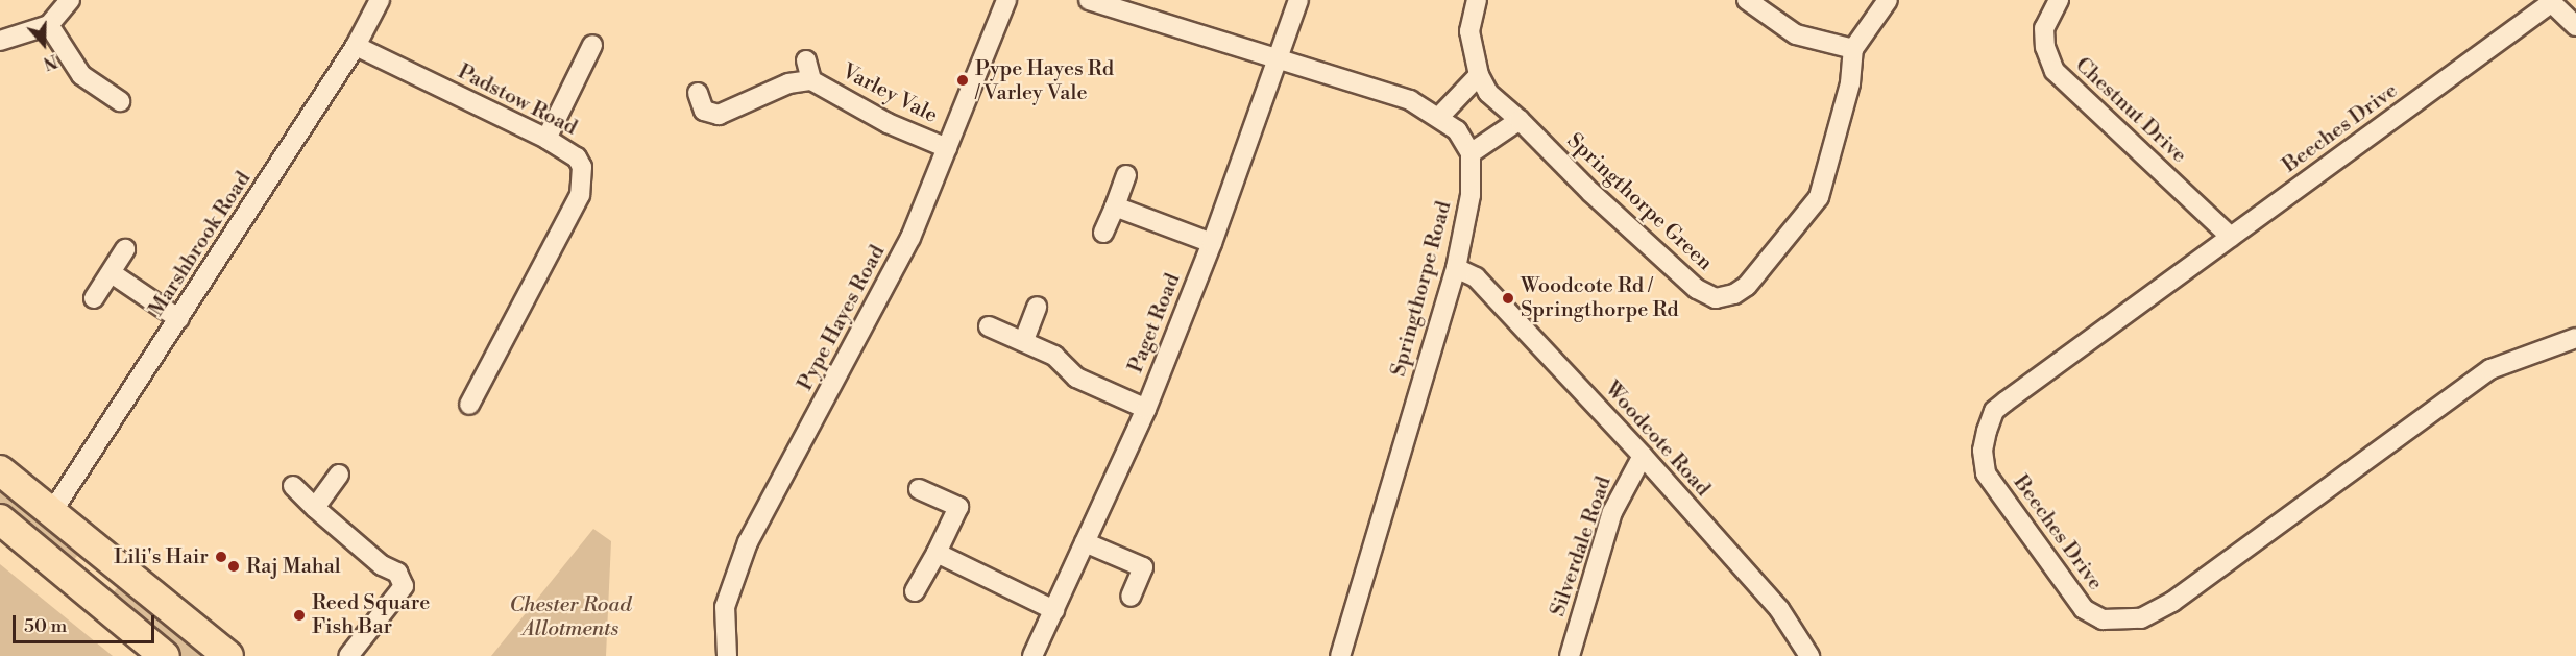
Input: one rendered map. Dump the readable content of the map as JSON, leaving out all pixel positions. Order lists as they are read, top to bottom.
{
  "streets": {
    "street": [
      "Varley Vale",
      "Padstow Road",
      "Chestnut Drive",
      "Beeches Drive",
      "Springthorpe Green",
      "Marshbrook Road",
      "Springthorpe Road",
      "Pype Hayes Road",
      "Paget Road",
      "Woodcote Road",
      "Silverdale Road"
    ]
  },
  "crossings": [
    ["Varley Vale", "Pype Hayes Road"],
    ["Padstow Road", "Marshbrook Road"],
    ["Chestnut Drive", "Beeches Drive"],
    ["Springthorpe Road", "Woodcote Road"],
    ["Woodcote Road", "Silverdale Road"]
  ],
  "parks": ["Chester Road Allotments"],
  "places": [
    "Pype Hayes Rd / Varley Vale",
    "Woodcote Rd / Springthorpe Rd",
    "Lili's Hair",
    "Raj Mahal",
    "Reed Square Fish Bar"
  ],
  "scale_bar": "50 m",
  "north": "bottom"
}
